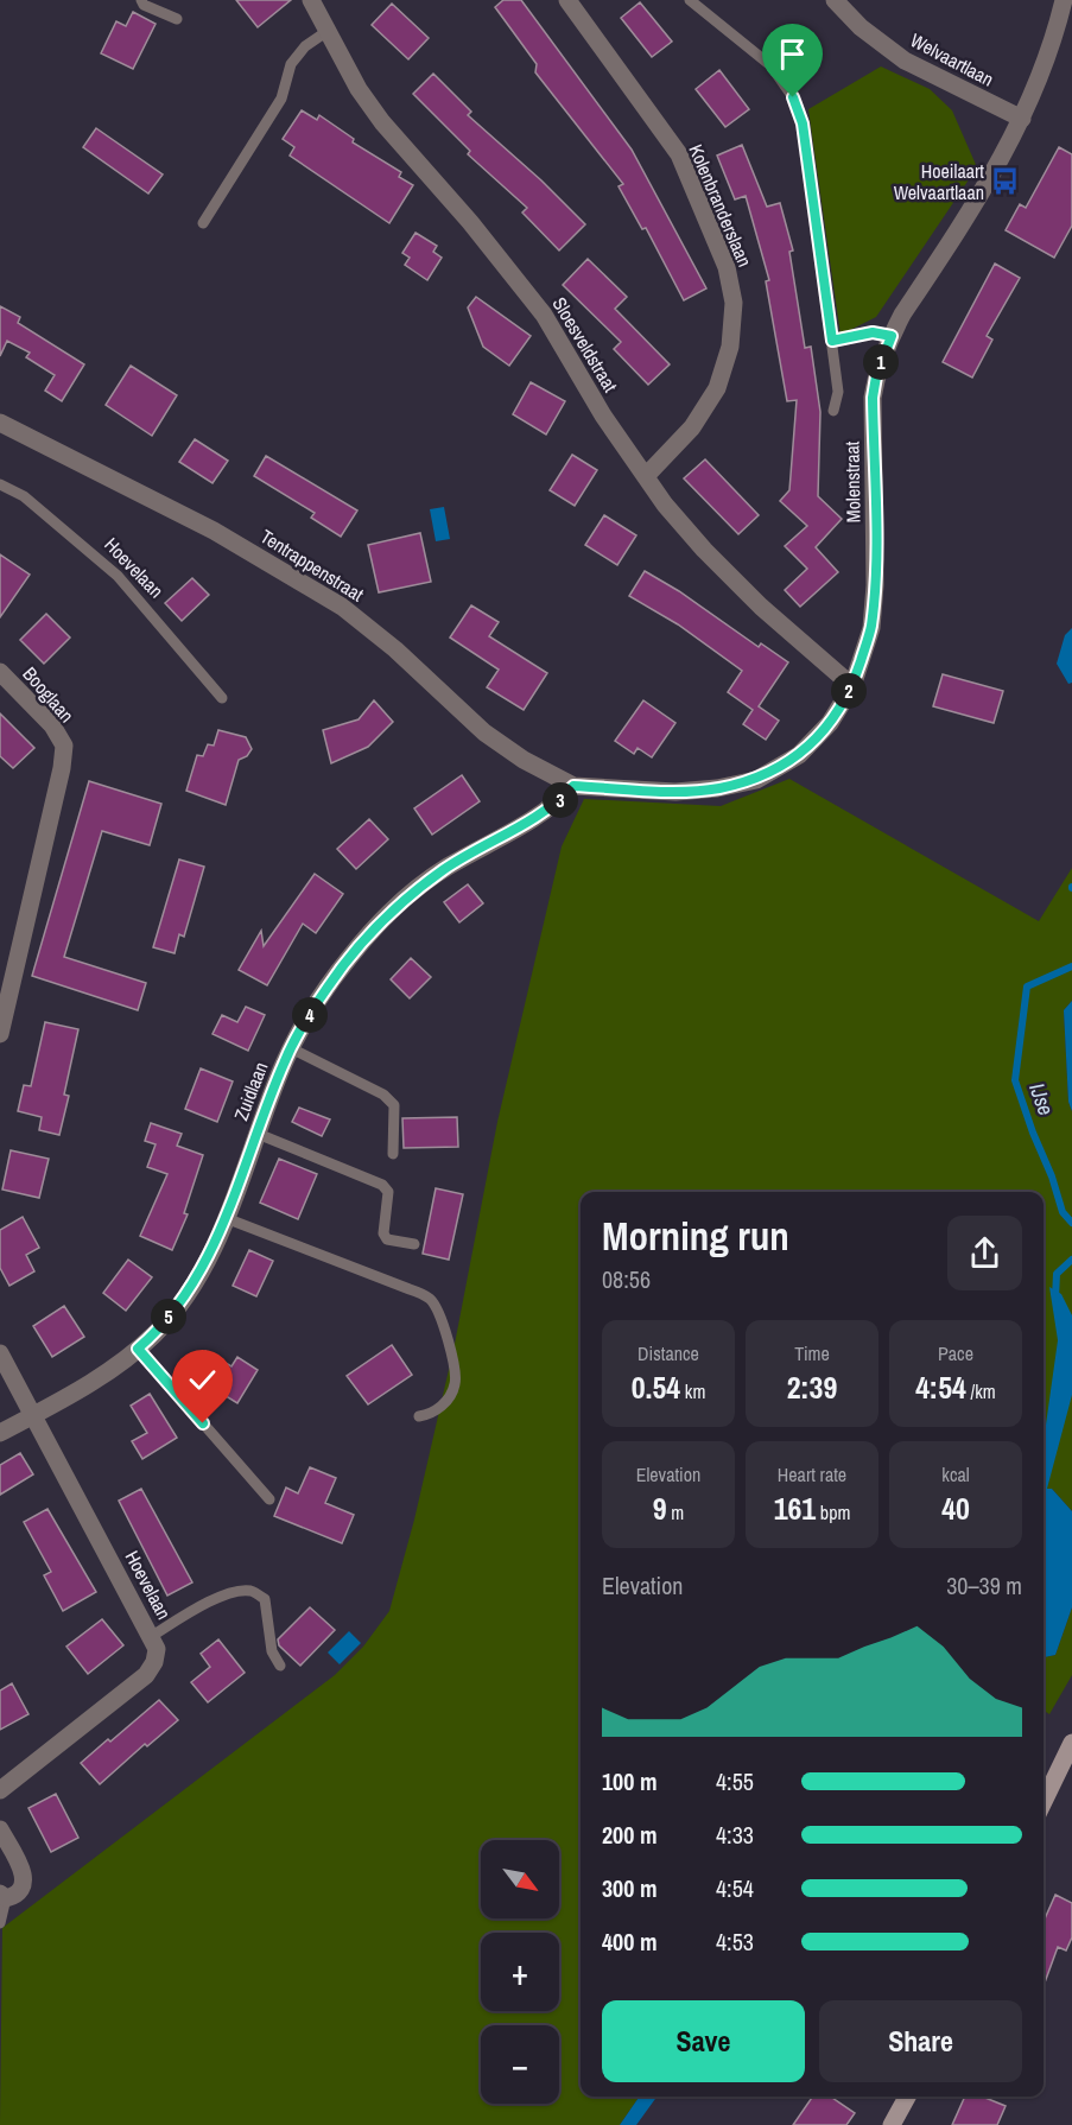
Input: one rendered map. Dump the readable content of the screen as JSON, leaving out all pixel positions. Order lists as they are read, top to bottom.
{
  "streets": {
    "street": [
      "Welvaartlaan",
      "Kolenbranderslaan",
      "Sloesveldstraat",
      "Molenstraat",
      "Tentrappenstraat",
      "Hoevelaan",
      "Booglaan",
      "Zuidlaan"
    ]
  },
  "crossings": [
    ["Welvaartlaan", "Molenstraat"],
    ["Kolenbranderslaan", "Sloesveldstraat"],
    ["Sloesveldstraat", "Molenstraat"],
    ["Molenstraat", "Tentrappenstraat"],
    ["Molenstraat", "Zuidlaan"],
    ["Tentrappenstraat", "Zuidlaan"],
    ["Hoevelaan", "Zuidlaan"]
  ],
  "water": ["IJse"],
  "places": {
    "bus stop": ["Hoeilaart Welvaartlaan"]
  },
  "north": "bottom right",
  "page": {
    "pins": [
      "1",
      "2",
      "3",
      "4",
      "5"
    ],
    "heading": ["Morning run", "08:56"],
    "stats": [
      ["Distance", "0.54 km"],
      ["Time", "2:39"],
      ["Pace", "4:54 /km"],
      ["Elevation", "9 m"],
      ["Heart rate", "161 bpm"],
      ["kcal", "40"]
    ],
    "chart": ["Elevation", "30–39 m"],
    "list": [
      {
        "name": "100 m",
        "note": "4:55"
      },
      {
        "name": "200 m",
        "note": "4:33"
      },
      {
        "name": "300 m",
        "note": "4:54"
      },
      {
        "name": "400 m",
        "note": "4:53"
      }
    ],
    "map_buttons": ["+", "−"],
    "buttons": ["Save", "Share"]
  }
}
